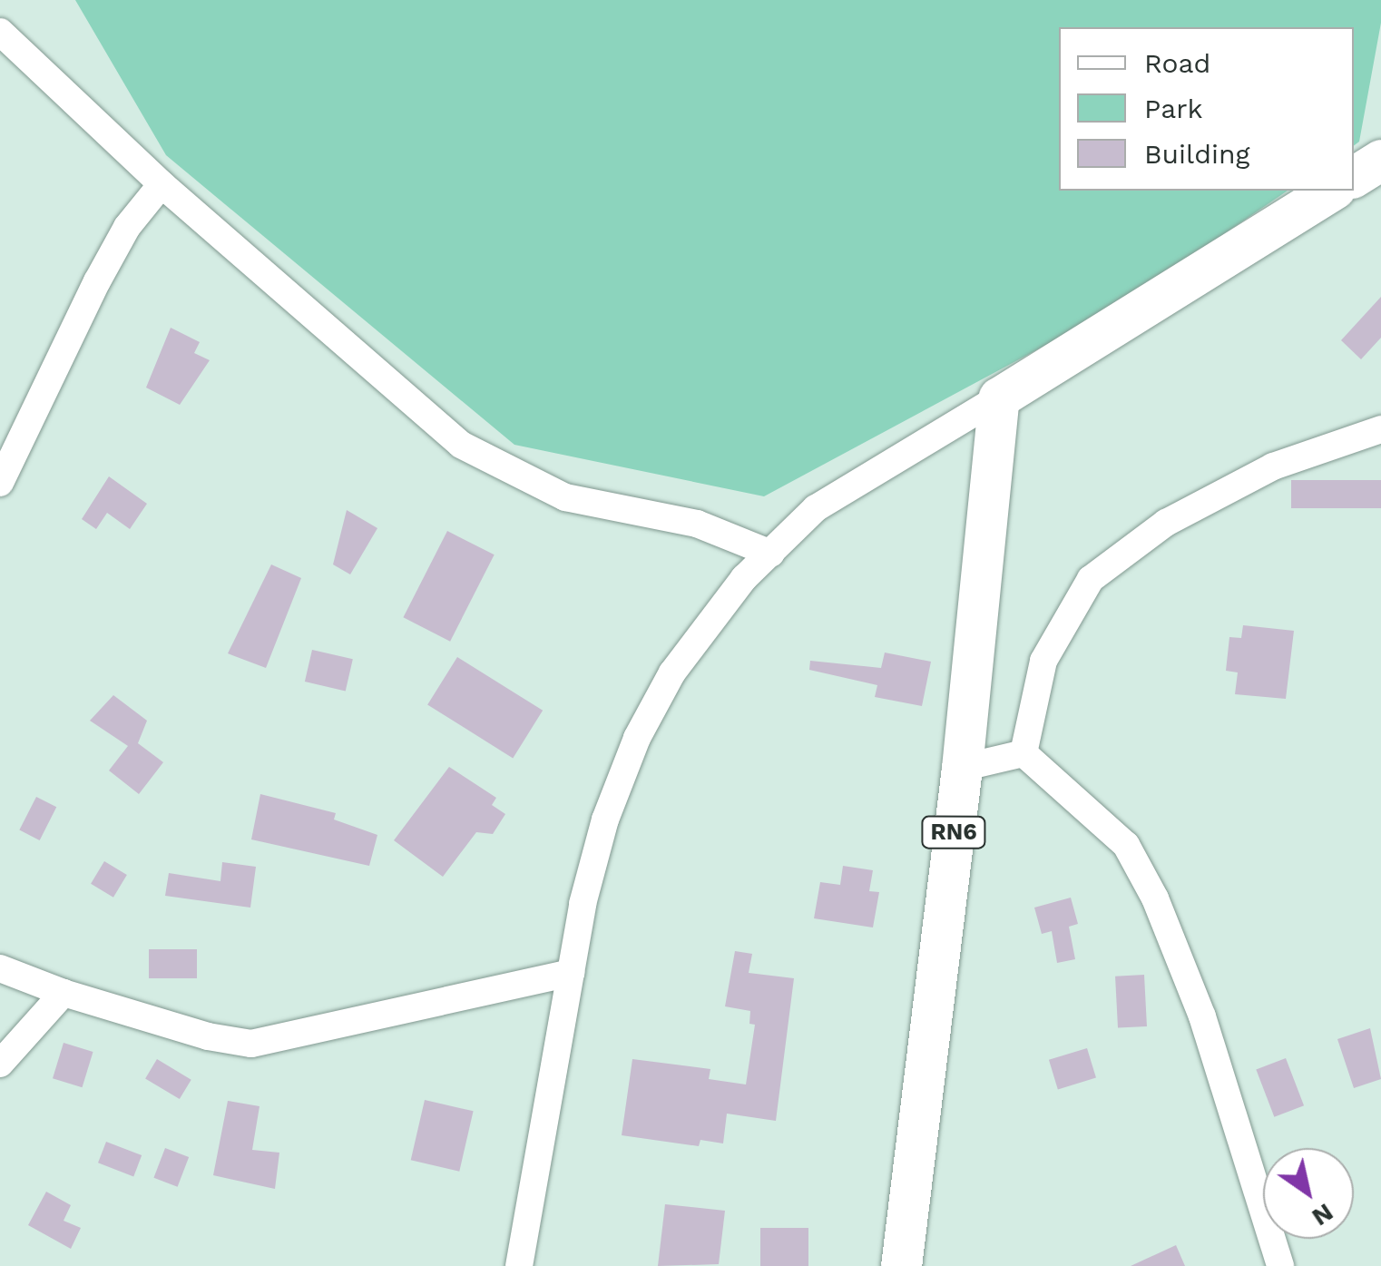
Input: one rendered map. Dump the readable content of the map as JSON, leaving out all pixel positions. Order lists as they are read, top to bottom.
{
  "streets": {
    "highway": ["RN6"]
  },
  "legend": ["Road", "Park", "Building"],
  "north": "bottom right"
}
